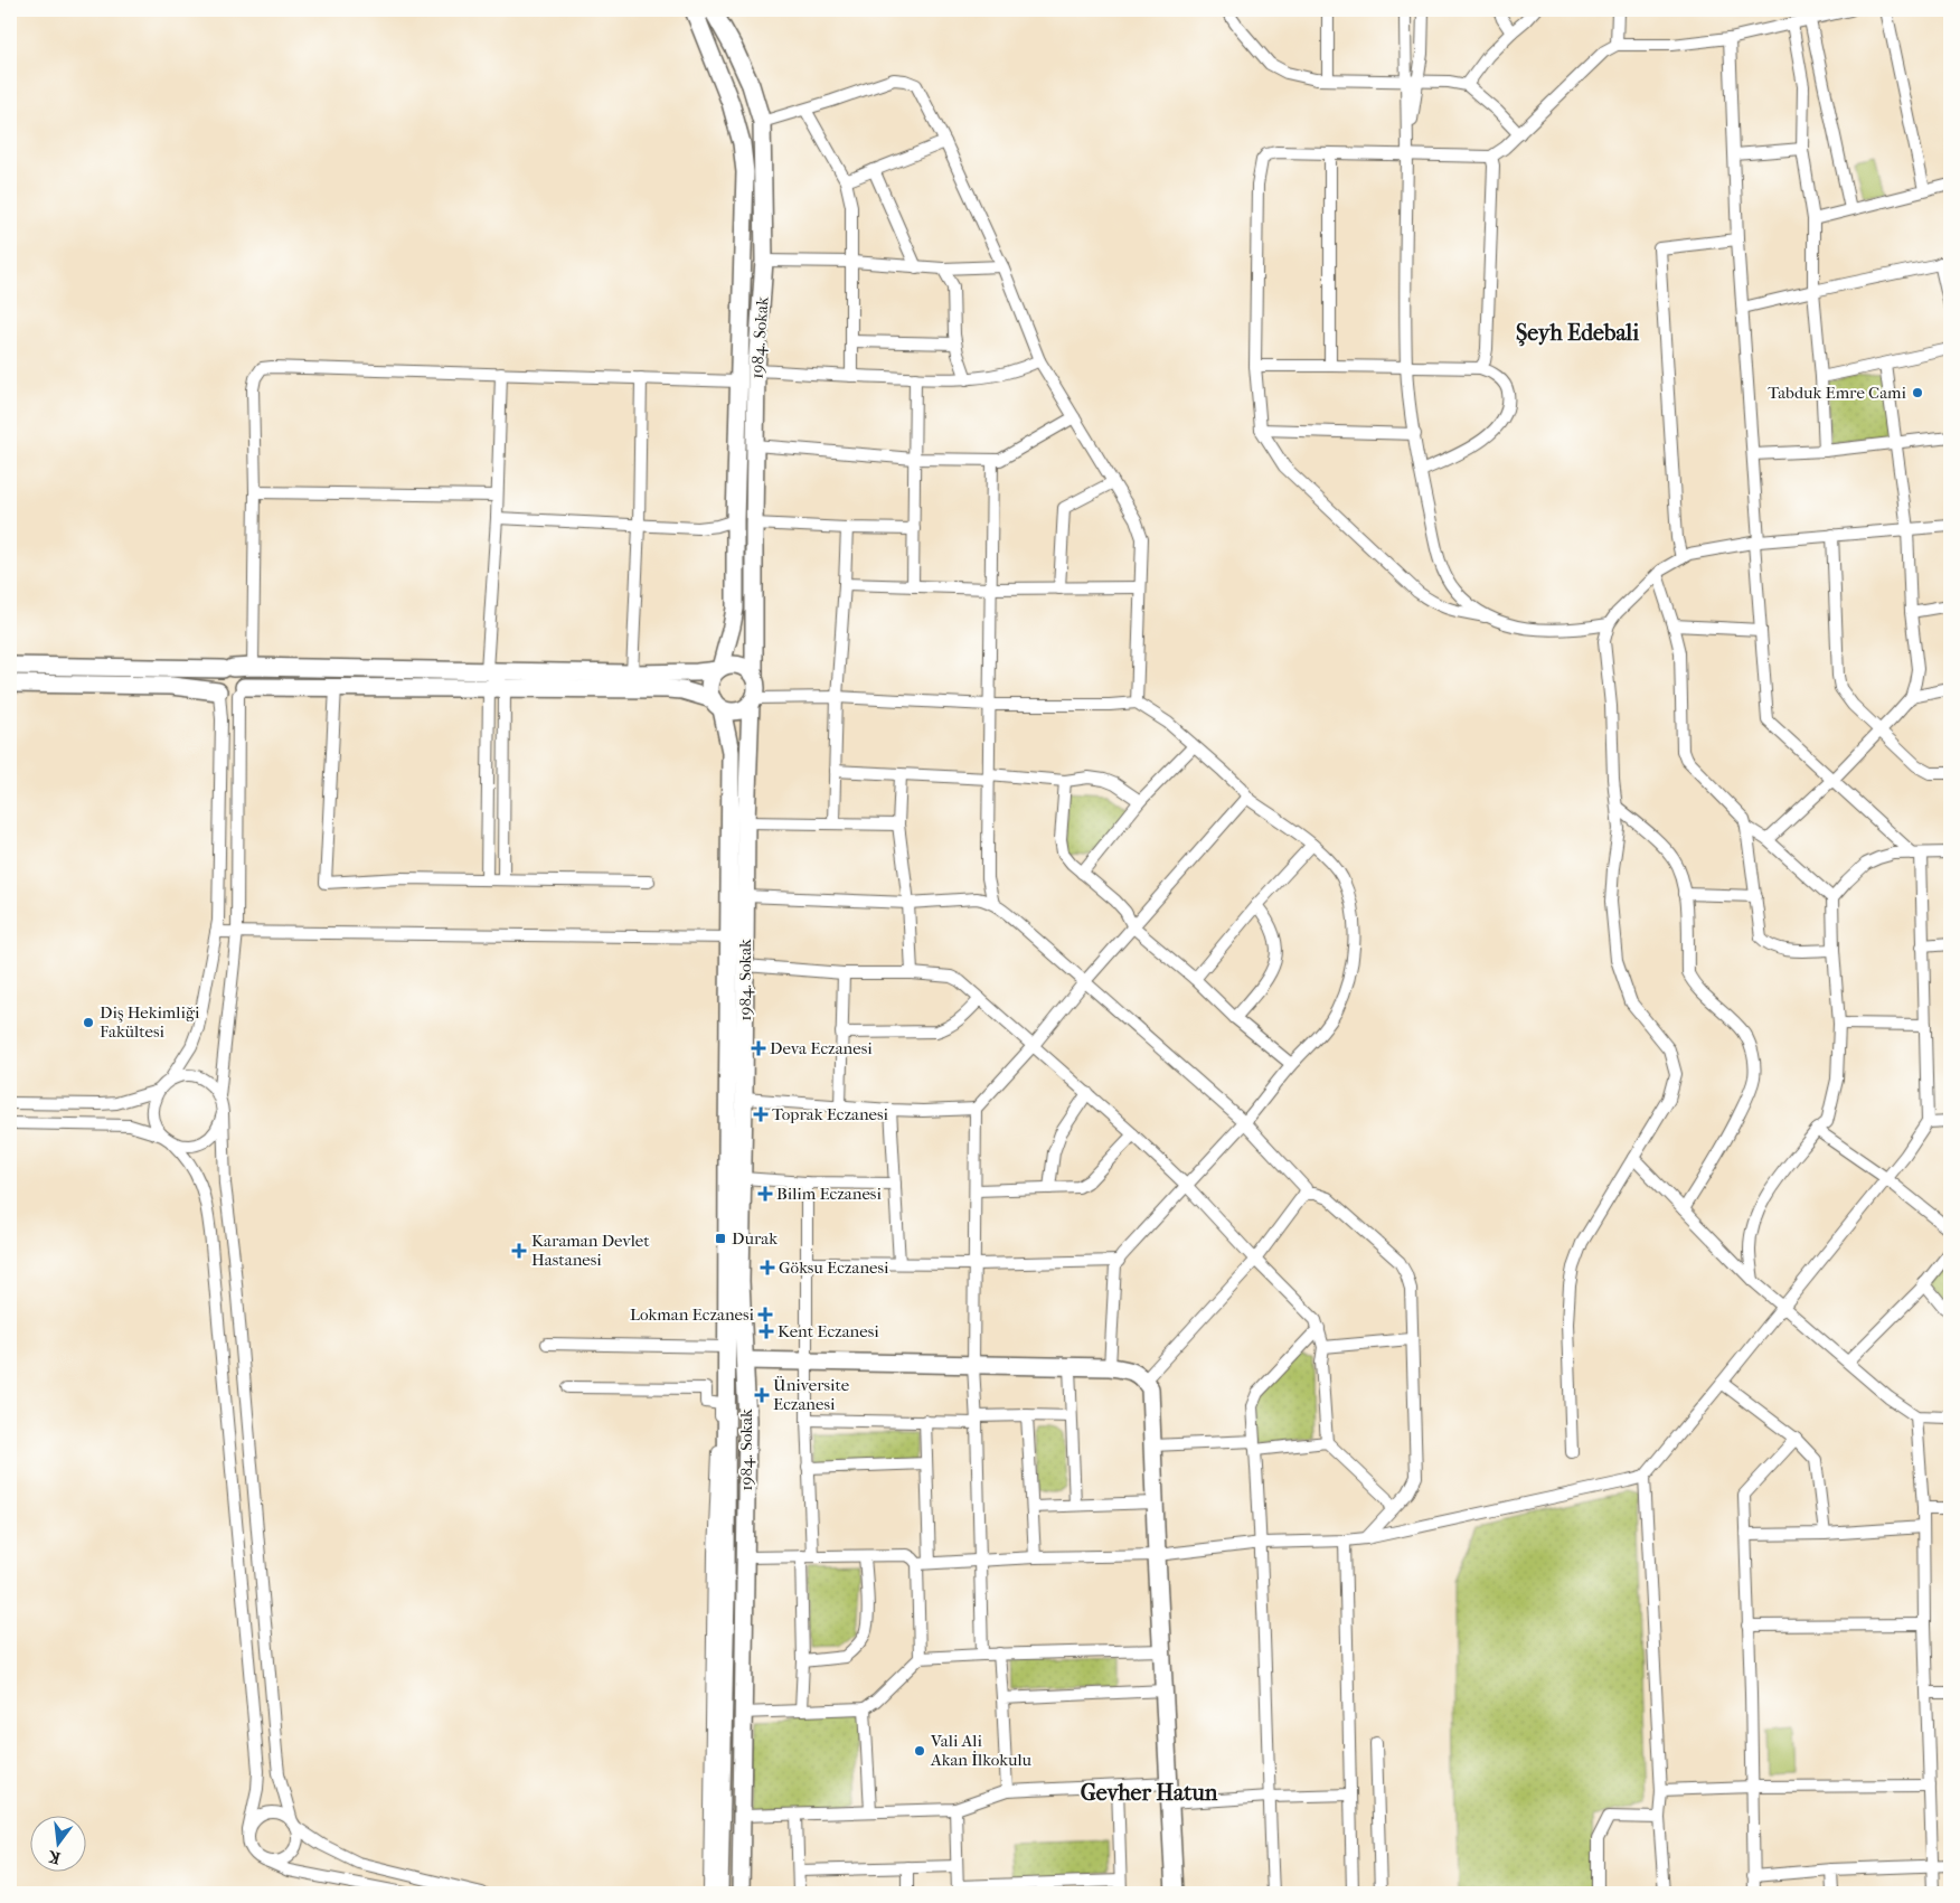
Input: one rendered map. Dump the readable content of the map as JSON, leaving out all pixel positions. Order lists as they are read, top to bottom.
{
  "streets": {
    "main road": ["1984. Sokak"]
  },
  "districts": ["Şeyh Edebali", "Gevher Hatun"],
  "places": {
    "other": ["Tabduk Emre Cami", "Diş Hekimliği Fakültesi", "Vali Ali Akan İlkokulu"],
    "health": [
      "Deva Eczanesi",
      "Toprak Eczanesi",
      "Bilim Eczanesi",
      "Karaman Devlet Hastanesi",
      "Göksu Eczanesi",
      "Lokman Eczanesi",
      "Kent Eczanesi",
      "Üniversite Eczanesi"
    ],
    "transit": ["Durak"]
  },
  "north": "bottom"
}
